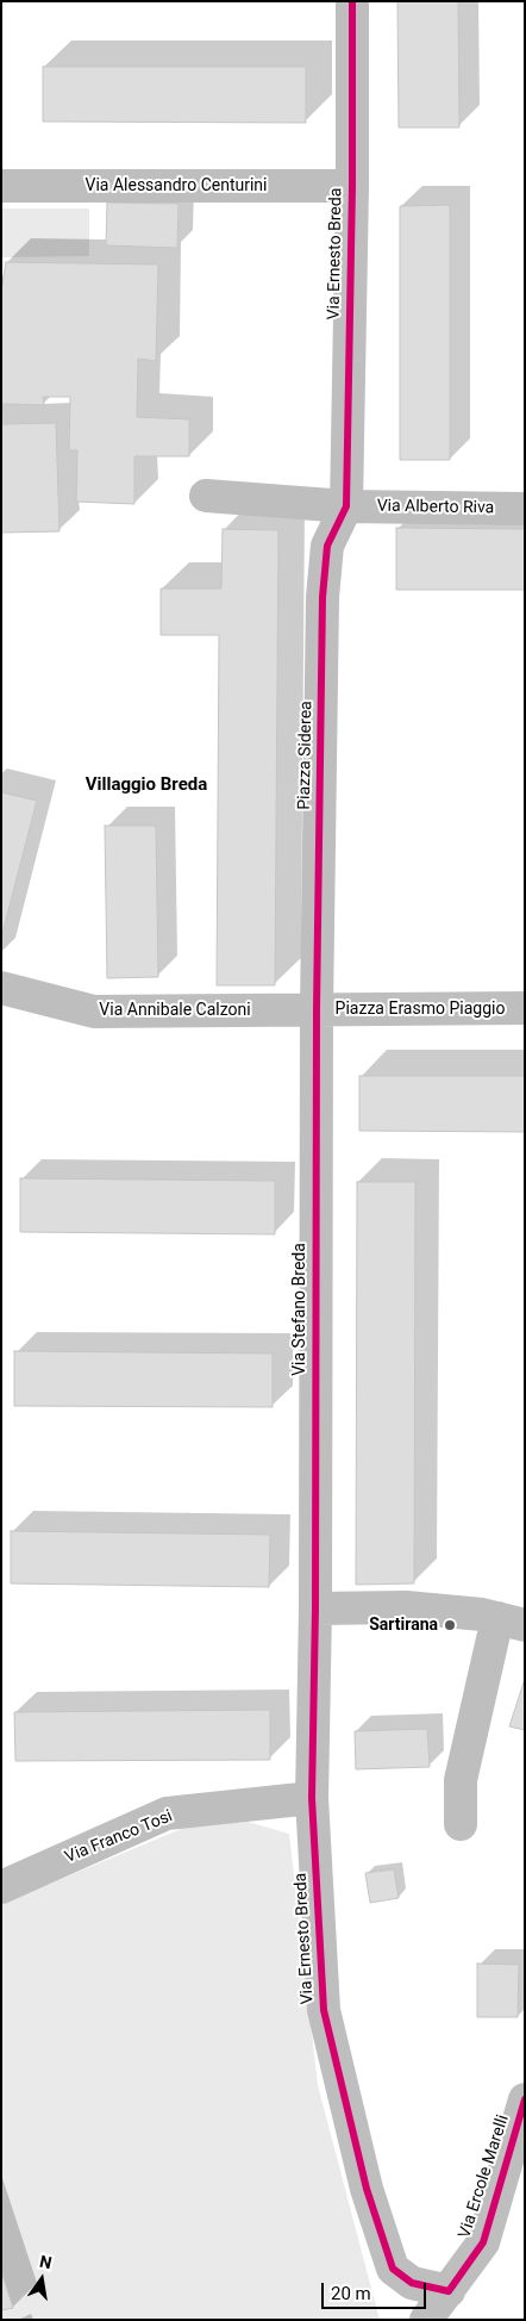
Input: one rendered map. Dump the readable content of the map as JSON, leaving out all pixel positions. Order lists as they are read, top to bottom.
{
  "streets": {
    "street": [
      "Via Alessandro Centurini",
      "Via Ernesto Breda",
      "Via Alberto Riva",
      "Piazza Siderea",
      "Piazza Erasmo Piaggio",
      "Via Annibale Calzoni",
      "Via Stefano Breda",
      "Via Franco Tosi",
      "Via Ercole Marelli"
    ]
  },
  "crossings": [
    ["Via Alessandro Centurini", "Via Ernesto Breda"],
    ["Via Ernesto Breda", "Via Alberto Riva"],
    ["Via Ernesto Breda", "Piazza Siderea"],
    ["Via Ernesto Breda", "Via Stefano Breda"],
    ["Via Ernesto Breda", "Via Franco Tosi"],
    ["Via Ernesto Breda", "Via Ercole Marelli"],
    ["Via Alberto Riva", "Piazza Siderea"],
    ["Piazza Siderea", "Piazza Erasmo Piaggio"],
    ["Piazza Siderea", "Via Annibale Calzoni"],
    ["Piazza Siderea", "Via Stefano Breda"],
    ["Piazza Erasmo Piaggio", "Via Annibale Calzoni"],
    ["Piazza Erasmo Piaggio", "Via Stefano Breda"],
    ["Via Annibale Calzoni", "Via Stefano Breda"]
  ],
  "districts": ["Villaggio Breda"],
  "places": ["Sartirana"],
  "scale_bar": "20 m",
  "north": "top"
}
